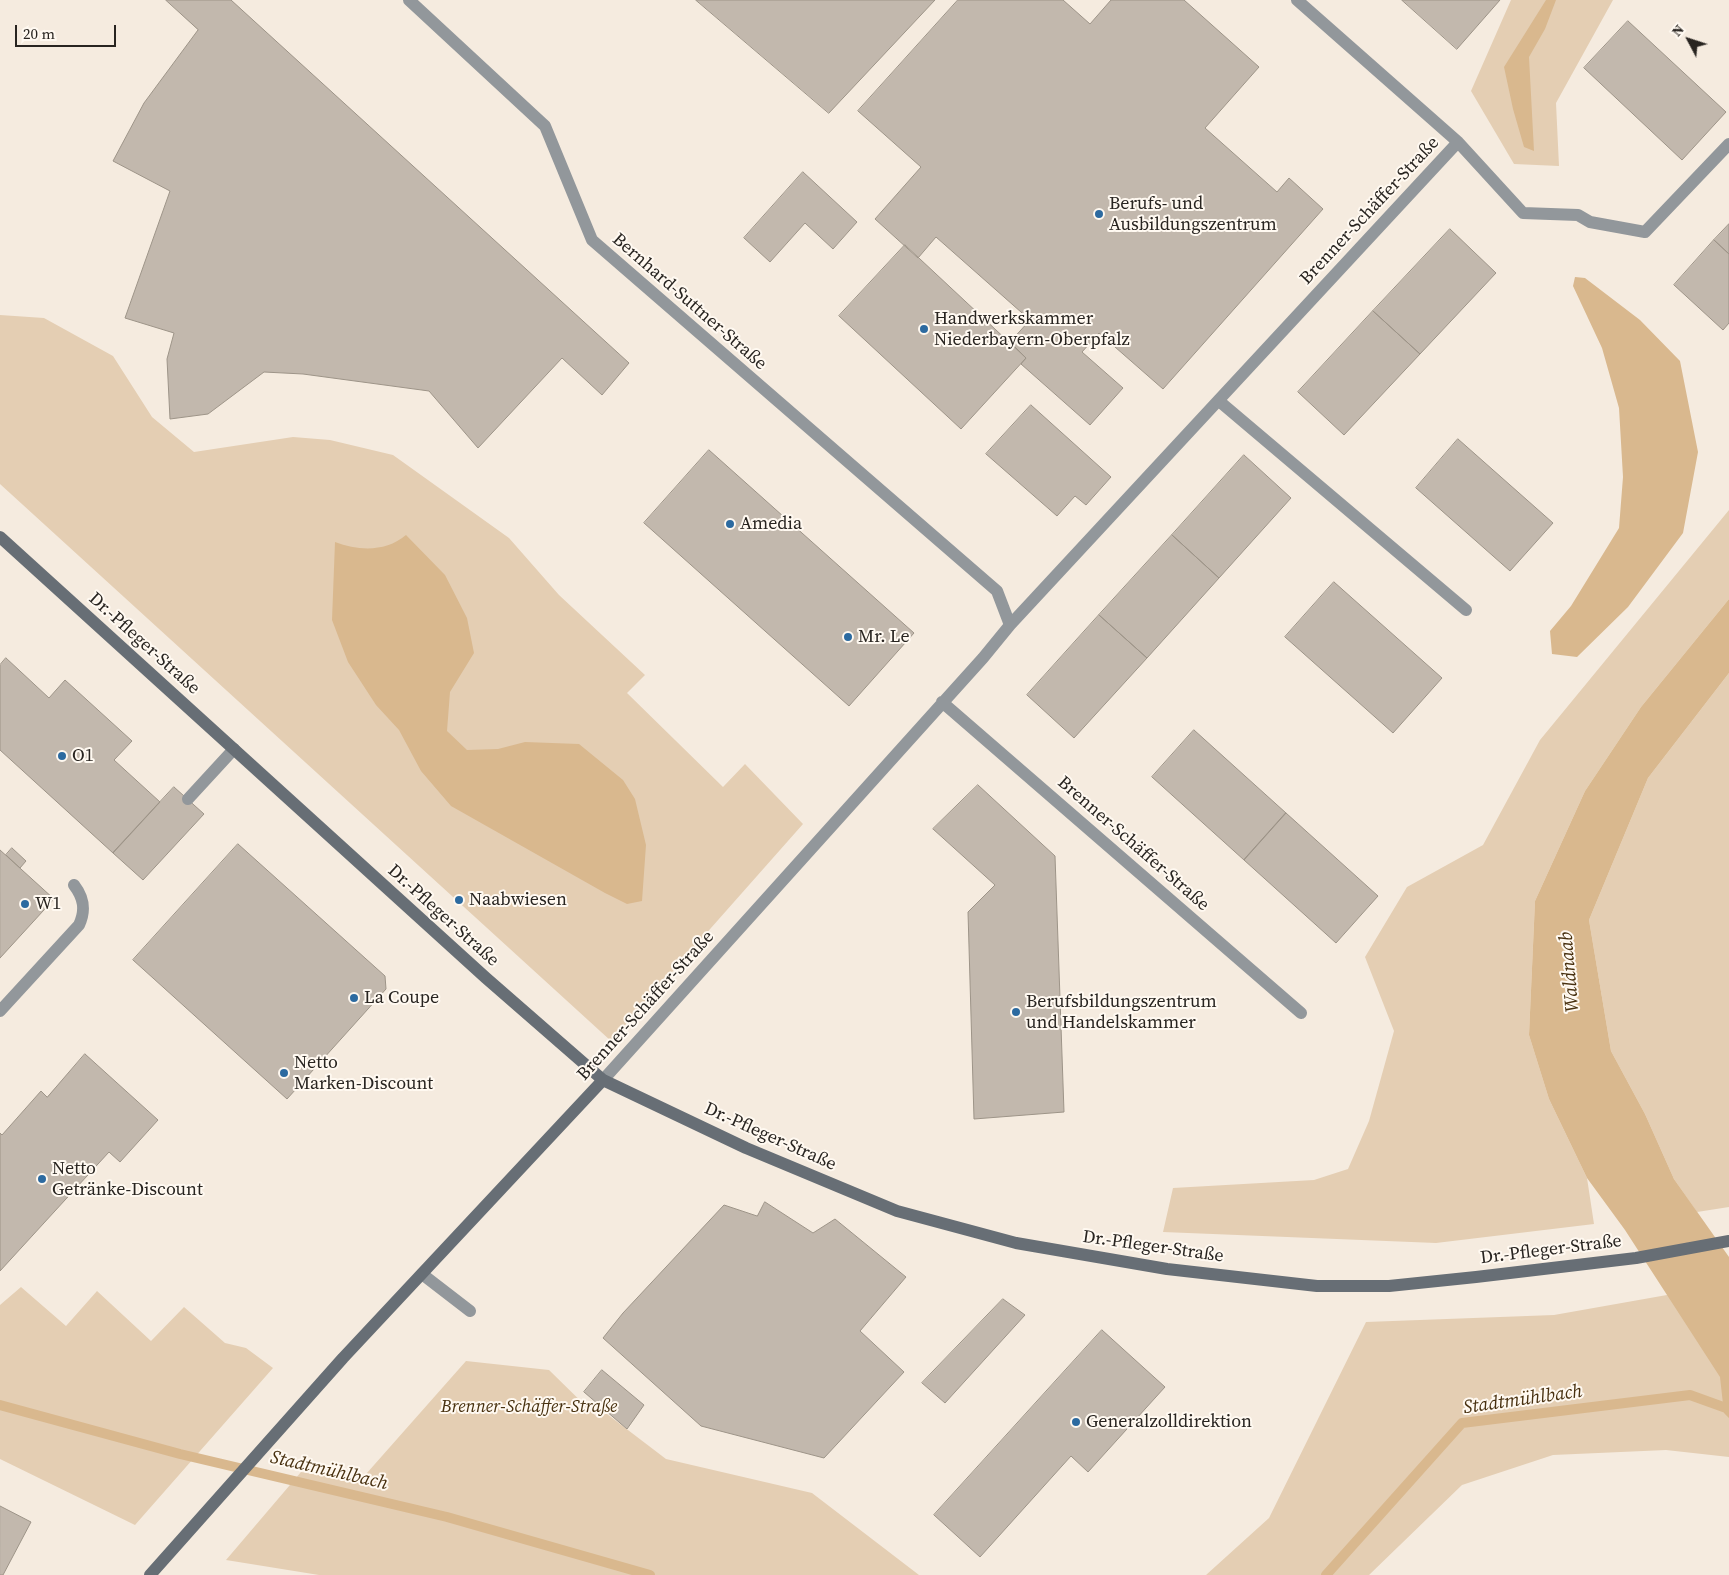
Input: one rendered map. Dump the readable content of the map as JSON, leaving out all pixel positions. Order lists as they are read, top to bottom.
{
  "streets": {
    "main road": ["Brenner-Schäffer-Straße", "Dr.-Pfleger-Straße"],
    "street": ["Bernhard-Suttner-Straße"]
  },
  "crossings": [
    ["Brenner-Schäffer-Straße", "Bernhard-Suttner-Straße"],
    ["Brenner-Schäffer-Straße", "Dr.-Pfleger-Straße"]
  ],
  "water": ["Waldnaab", "Stadtmühlbach"],
  "parks": ["Brenner-Schäffer-Straße"],
  "places": [
    "Berufs- und Ausbildungszentrum",
    "Handwerkskammer Niederbayern-Oberpfalz",
    "Amedia",
    "Mr. Le",
    "O1",
    "Naabwiesen",
    "W1",
    "La Coupe",
    "Berufsbildungszentrum und Handelskammer",
    "Netto Marken-Discount",
    "Netto Getränke-Discount",
    "Generalzolldirektion"
  ],
  "scale_bar": "20 m",
  "north": "top left"
}
